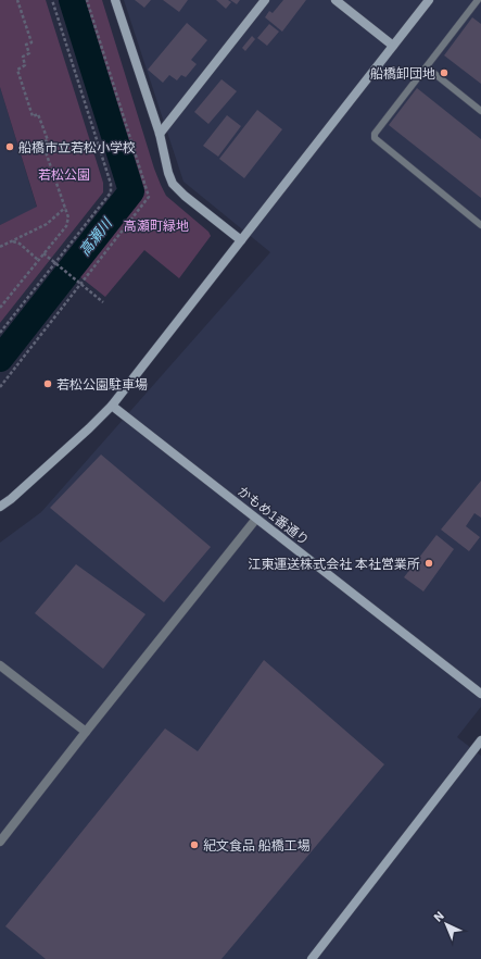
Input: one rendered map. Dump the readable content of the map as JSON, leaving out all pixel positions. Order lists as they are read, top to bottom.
{
  "streets": {
    "street": ["かもめ1番通り"]
  },
  "water": ["高瀬川"],
  "parks": ["若松公園", "高瀬町緑地"],
  "places": [
    "船橋卸団地",
    "船橋市立若松小学校",
    "若松公園駐車場",
    "江東運送株式会社 本社営業所",
    "紀文食品 船橋工場"
  ],
  "north": "top left"
}
